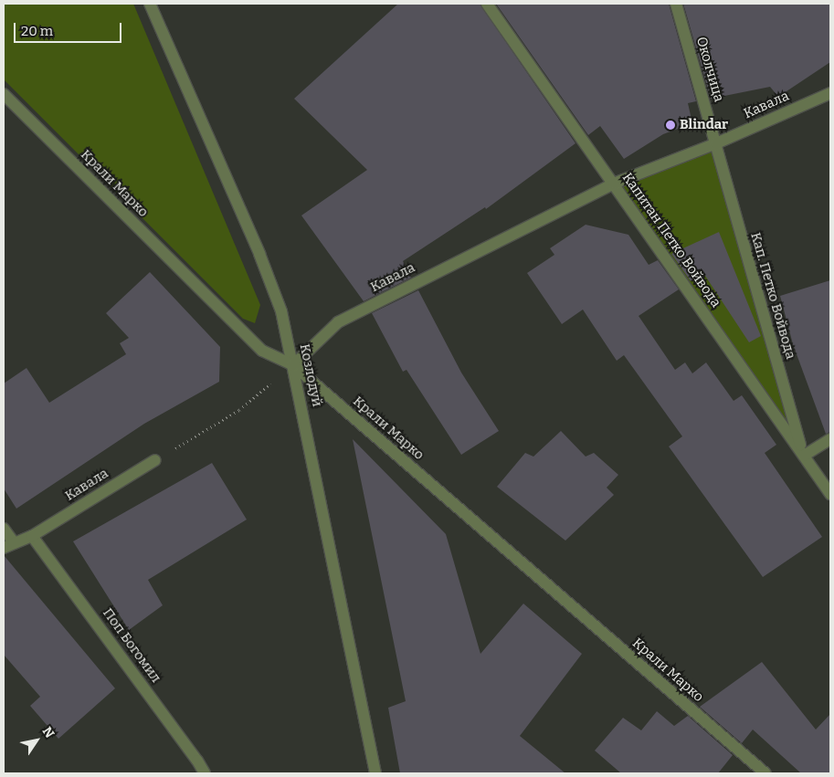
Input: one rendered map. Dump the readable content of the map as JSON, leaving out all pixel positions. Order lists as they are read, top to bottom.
{
  "streets": {
    "street": [
      "Околчица",
      "Кавала",
      "Крали Марко",
      "Капитан Петко Войвода",
      "Кап. Петко Войвода",
      "Козлодуй",
      "Поп Богомил"
    ]
  },
  "crossings": [
    ["Околчица", "Кавала"],
    ["Околчица", "Кап. Петко Войвода"],
    ["Кавала", "Крали Марко"],
    ["Кавала", "Капитан Петко Войвода"],
    ["Кавала", "Кап. Петко Войвода"],
    ["Кавала", "Козлодуй"],
    ["Кавала", "Поп Богомил"],
    ["Крали Марко", "Козлодуй"],
    ["Капитан Петко Войвода", "Кап. Петко Войвода"]
  ],
  "places": ["Blindar"],
  "scale_bar": "20 m",
  "north": "top right"
}
